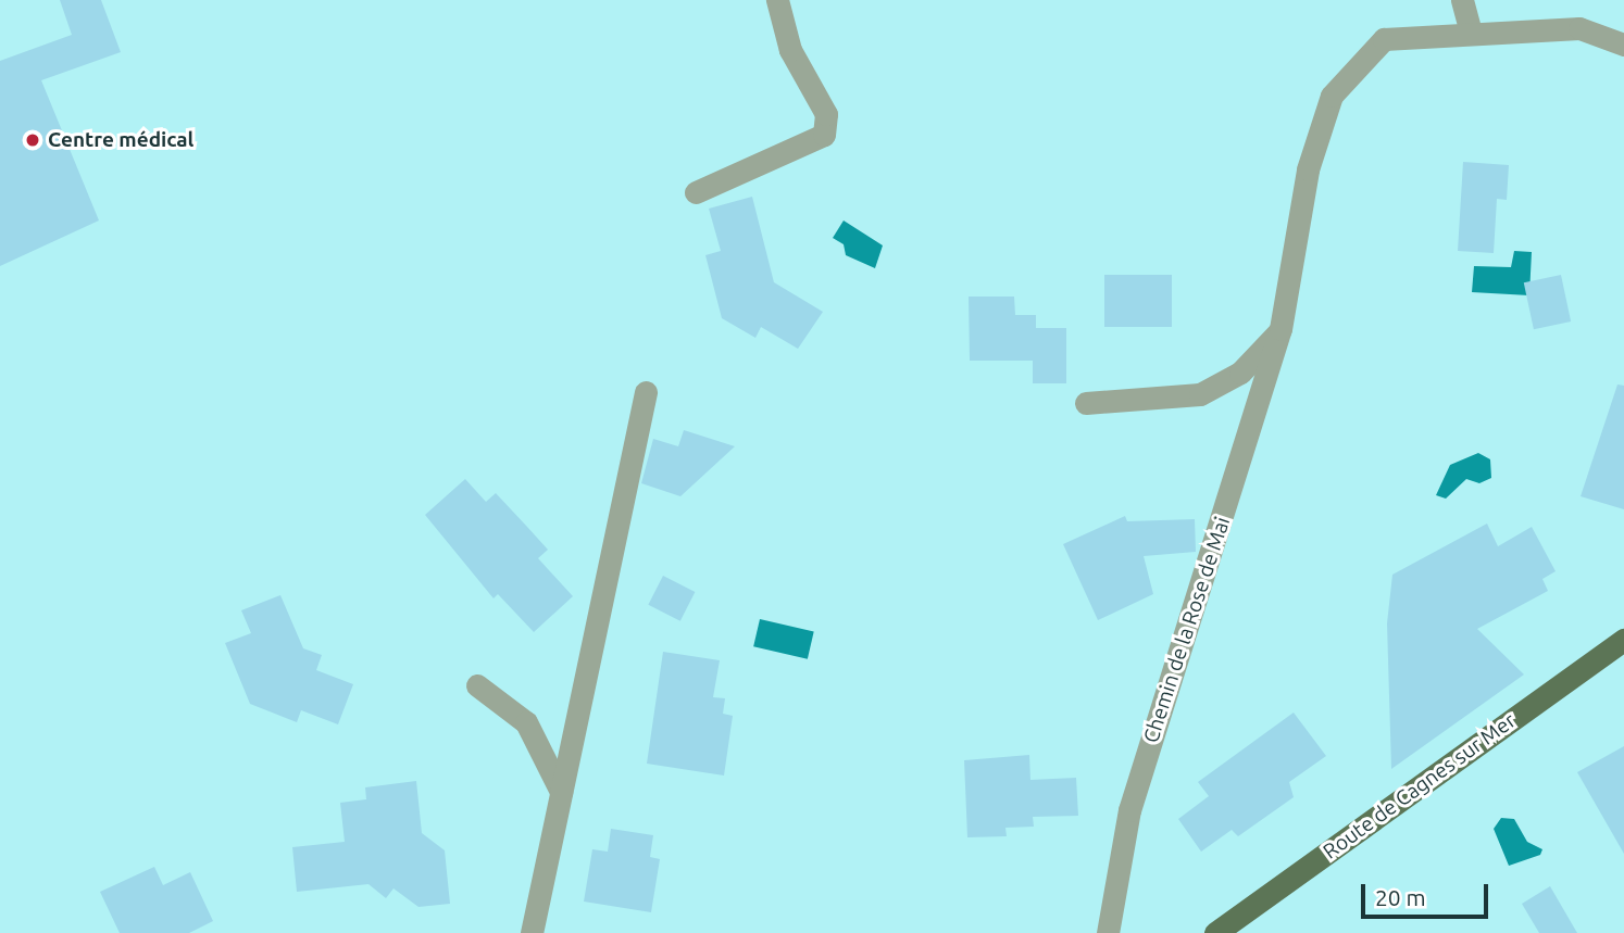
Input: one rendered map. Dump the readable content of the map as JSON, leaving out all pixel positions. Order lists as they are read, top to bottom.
{
  "streets": {
    "main road": ["Route de Cagnes sur Mer"],
    "street": ["Chemin de la Rose de Mai"]
  },
  "places": ["Centre médical"],
  "scale_bar": "20 m"
}
